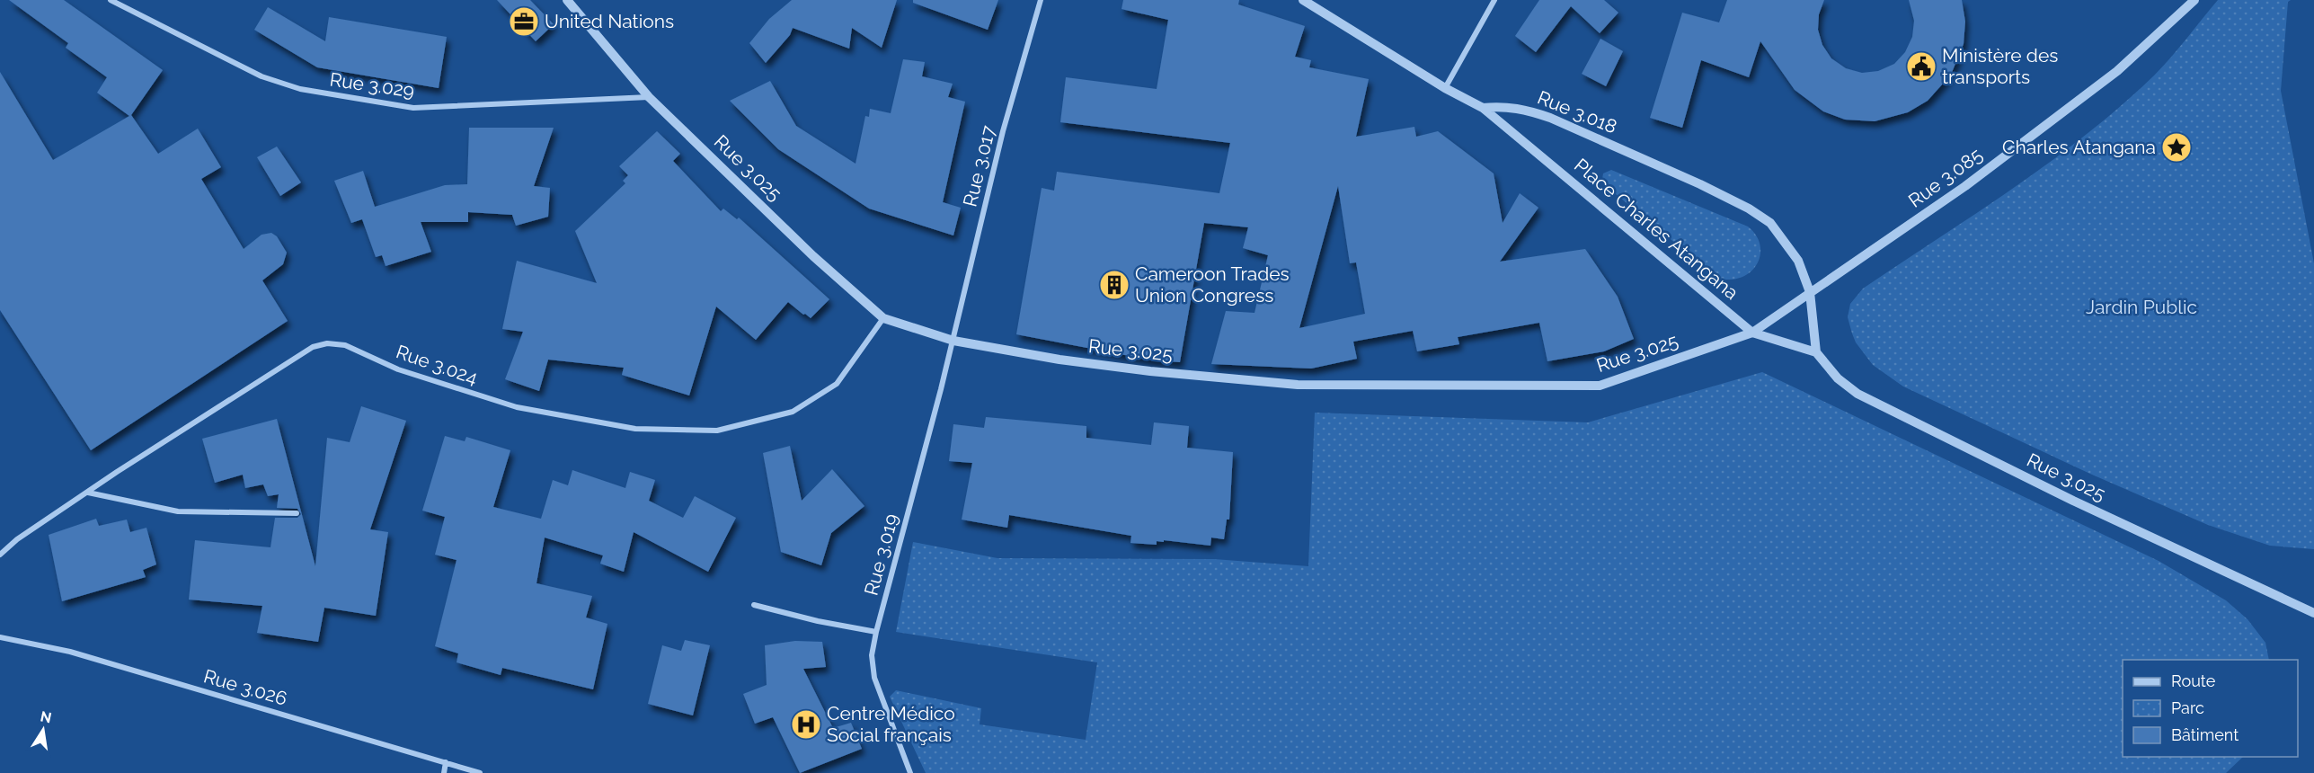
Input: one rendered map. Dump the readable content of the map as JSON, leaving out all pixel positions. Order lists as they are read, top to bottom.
{
  "streets": {
    "street": [
      "Rue 3.029",
      "Rue 3.018",
      "Rue 3.017",
      "Rue 3.025",
      "Rue 3.085",
      "Place Charles Atangana",
      "Rue 3.024",
      "Rue 3.019",
      "Rue 3.026"
    ]
  },
  "crossings": [
    ["Rue 3.029", "Rue 3.025"],
    ["Rue 3.018", "Rue 3.085"],
    ["Rue 3.018", "Place Charles Atangana"],
    ["Rue 3.017", "Rue 3.025"],
    ["Rue 3.017", "Rue 3.019"],
    ["Rue 3.025", "Place Charles Atangana"],
    ["Rue 3.025", "Rue 3.024"],
    ["Rue 3.025", "Rue 3.019"]
  ],
  "parks": ["Jardin Public"],
  "places": {
    "office": ["United Nations"],
    "public building": ["Ministère des transports"],
    "place": ["Charles Atangana"],
    "building": ["Cameroon Trades Union Congress"],
    "hospital": ["Centre Médico Social français"]
  },
  "legend": ["Route", "Parc", "Bâtiment"],
  "north": "top"
}
